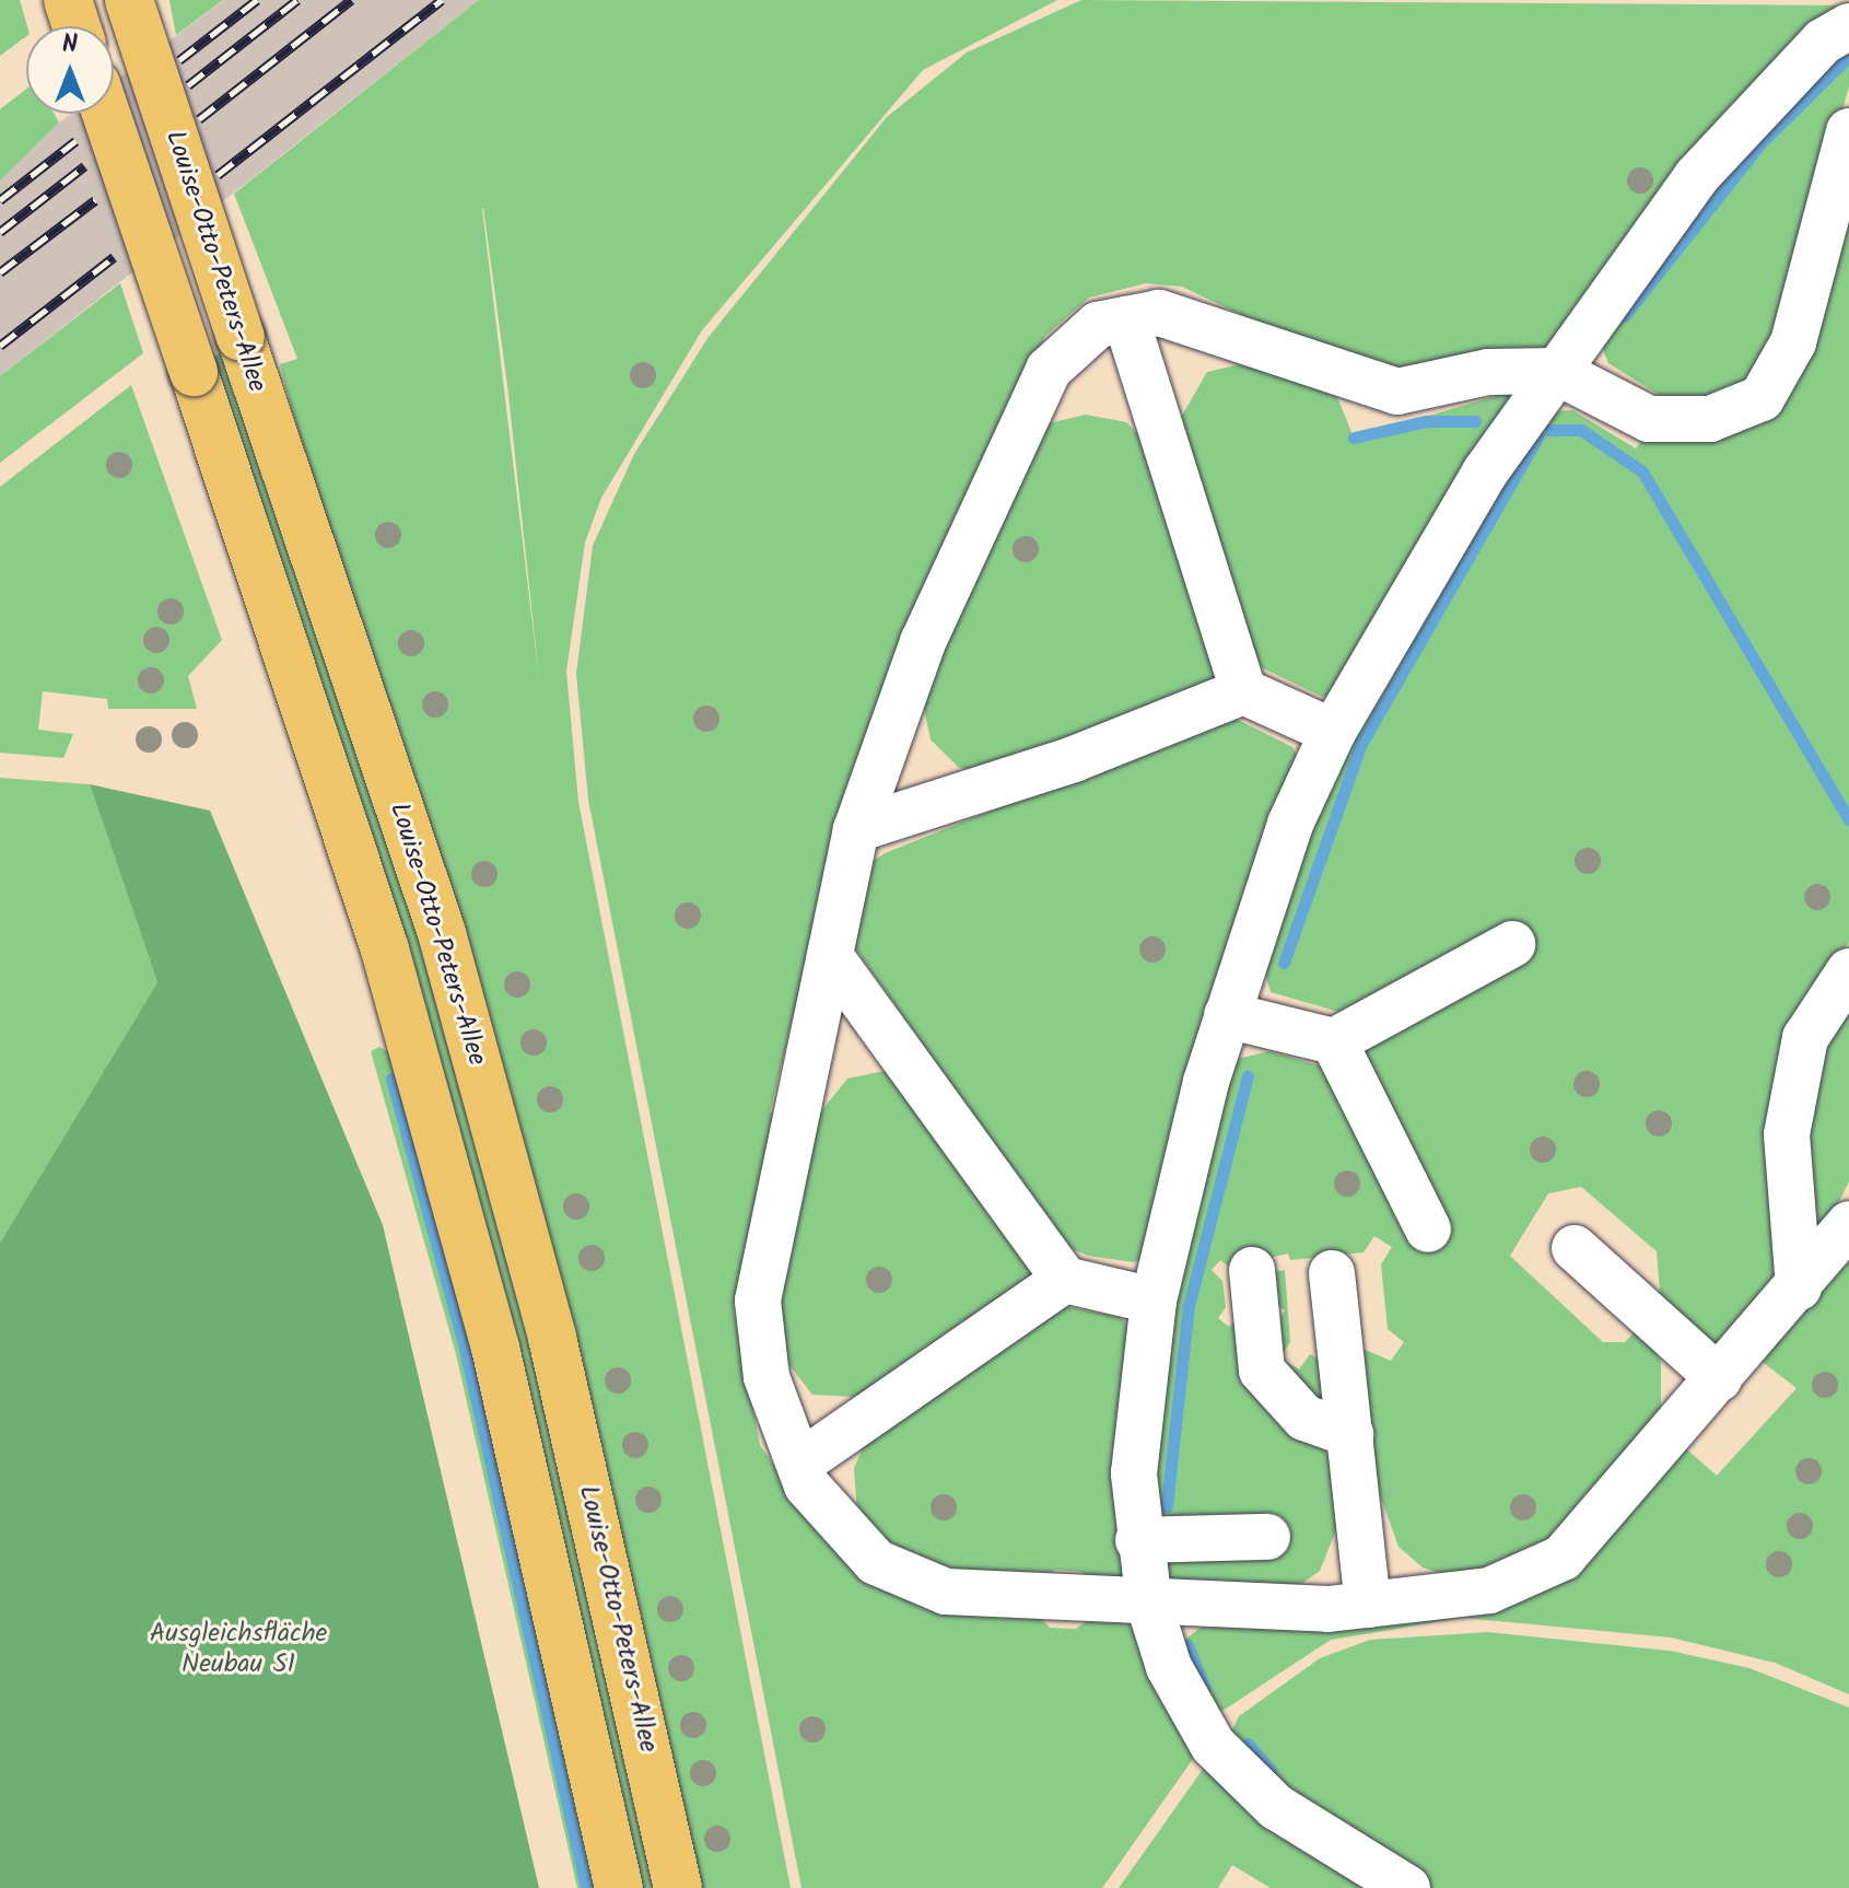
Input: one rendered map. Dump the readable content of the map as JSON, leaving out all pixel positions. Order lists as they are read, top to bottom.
{
  "streets": {
    "main road": ["Louise-Otto-Peters-Allee"]
  },
  "parks": ["Ausgleichsfläche Neubau S1"],
  "north": "top"
}
